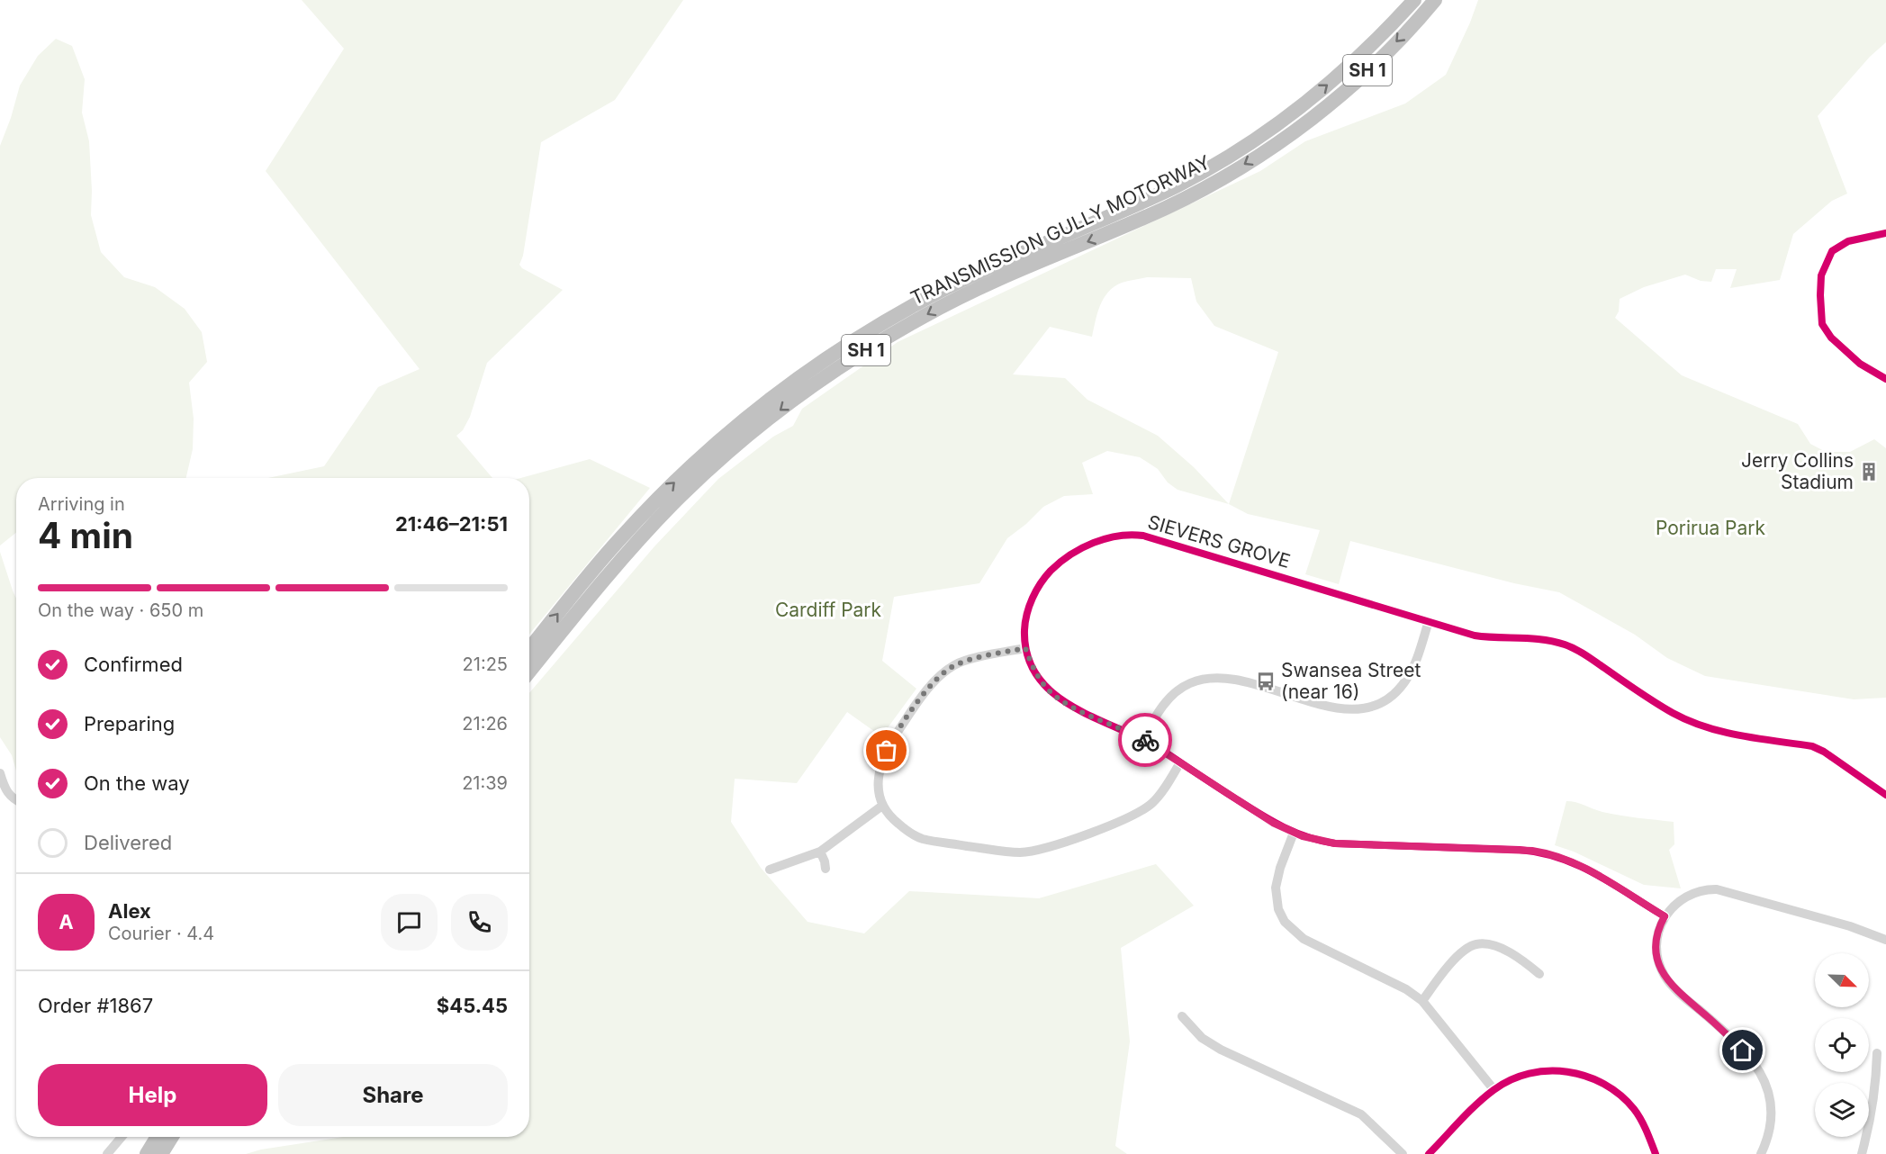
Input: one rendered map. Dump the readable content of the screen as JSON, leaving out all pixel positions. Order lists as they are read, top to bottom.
{
  "streets": {
    "highway": ["SH 1", "TRANSMISSION GULLY MOTORWAY"],
    "street": ["SIEVERS GROVE"]
  },
  "parks": ["Porirua Park", "Cardiff Park"],
  "places": {
    "building": ["Jerry Collins Stadium"],
    "bus stop": ["Swansea Street (near 16)"]
  },
  "north": "bottom right",
  "page": {
    "heading": ["4 min", "Arriving in", "21:46–21:51"],
    "panel": [
      "Alex",
      "Courier · 4.4",
      "Order #1867",
      "$45.45"
    ],
    "bar": "On the way · 650 m",
    "list": [
      ["Confirmed", "21:25"],
      ["Preparing", "21:26"],
      ["On the way", "21:39"],
      "Delivered"
    ],
    "round": "A",
    "buttons": ["Help", "Share"]
  }
}
